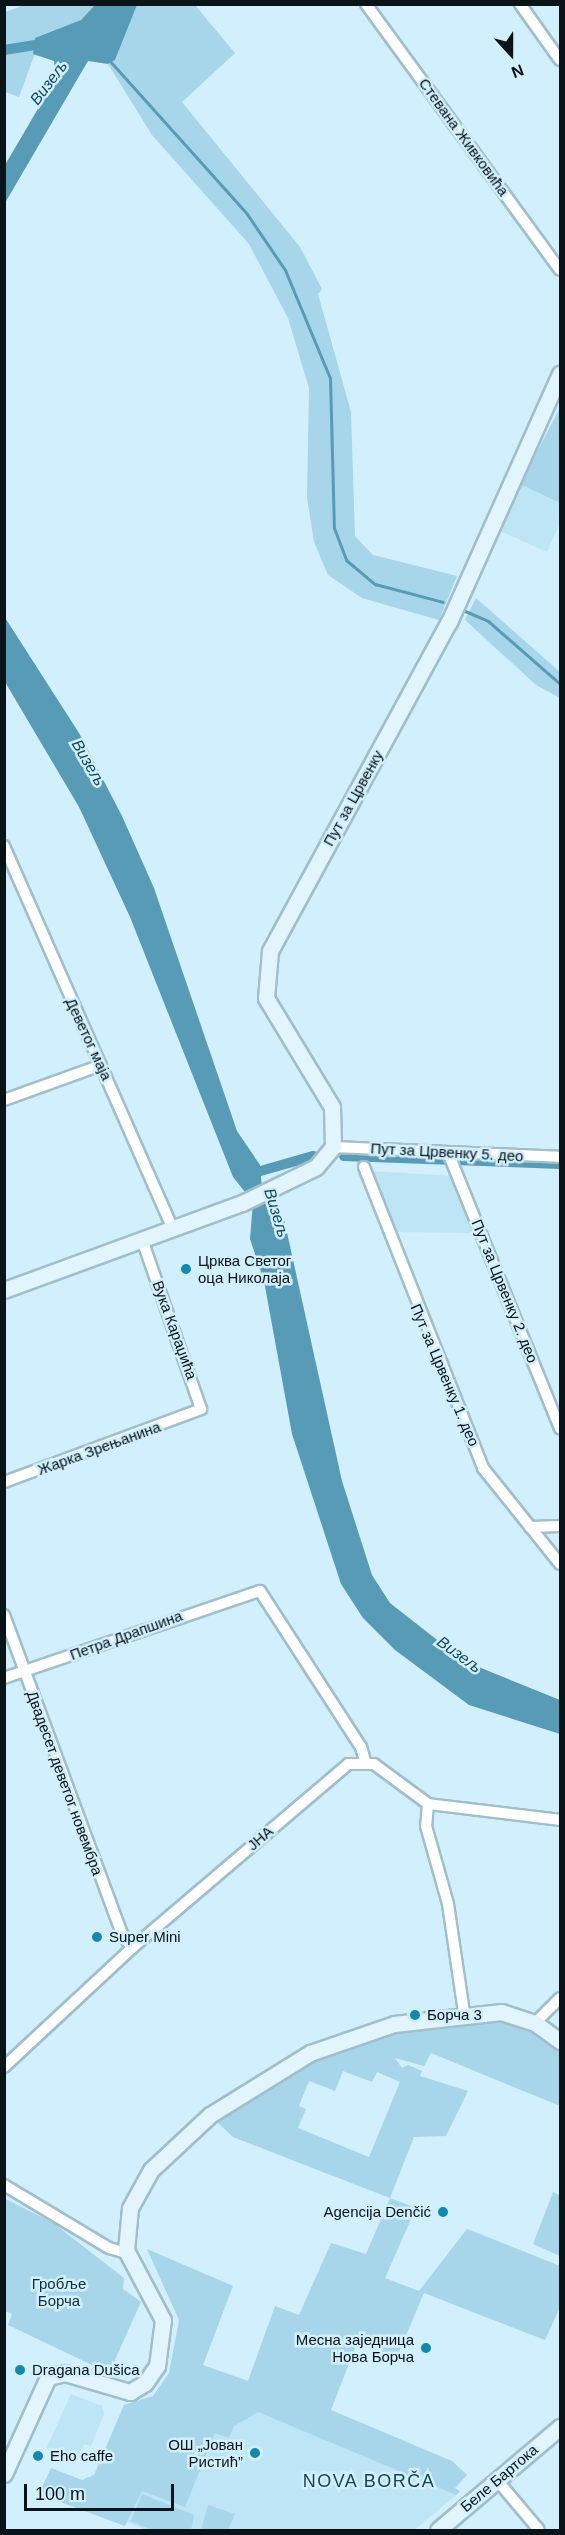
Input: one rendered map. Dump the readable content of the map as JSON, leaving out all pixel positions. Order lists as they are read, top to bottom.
{
  "streets": {
    "street": [
      "Стевана Живковића",
      "Пут за Црвенку",
      "Деветог маја",
      "Пут за Црвенку 5. део",
      "Пут за Црвенку 2. део",
      "Вука Караџића",
      "Пут за Црвенку 1. део",
      "Жарка Зрењанина",
      "Петра Драпшина",
      "Двадесет деветог новембра",
      "ЈНА",
      "Беле Бартока"
    ]
  },
  "crossings": [
    ["Пут за Црвенку", "Пут за Црвенку 5. део"],
    ["Пут за Црвенку 5. део", "Пут за Црвенку 2. део"],
    ["Вука Караџића", "Жарка Зрењанина"],
    ["Петра Драпшина", "Двадесет деветог новембра"],
    ["Петра Драпшина", "ЈНА"],
    ["Двадесет деветог новембра", "ЈНА"]
  ],
  "districts": ["NOVA BORČA"],
  "water": ["Визељ"],
  "parks": ["Гробље Борча"],
  "places": [
    "Црква Светог оца Николаја",
    "Super Mini",
    "Борча 3",
    "Agencija Denčić",
    "Месна заједница Нова Борча",
    "Dragana Dušica",
    "ОШ „Јован Ристић”",
    "Eho caffe"
  ],
  "scale_bar": "100 m",
  "north": "bottom"
}
